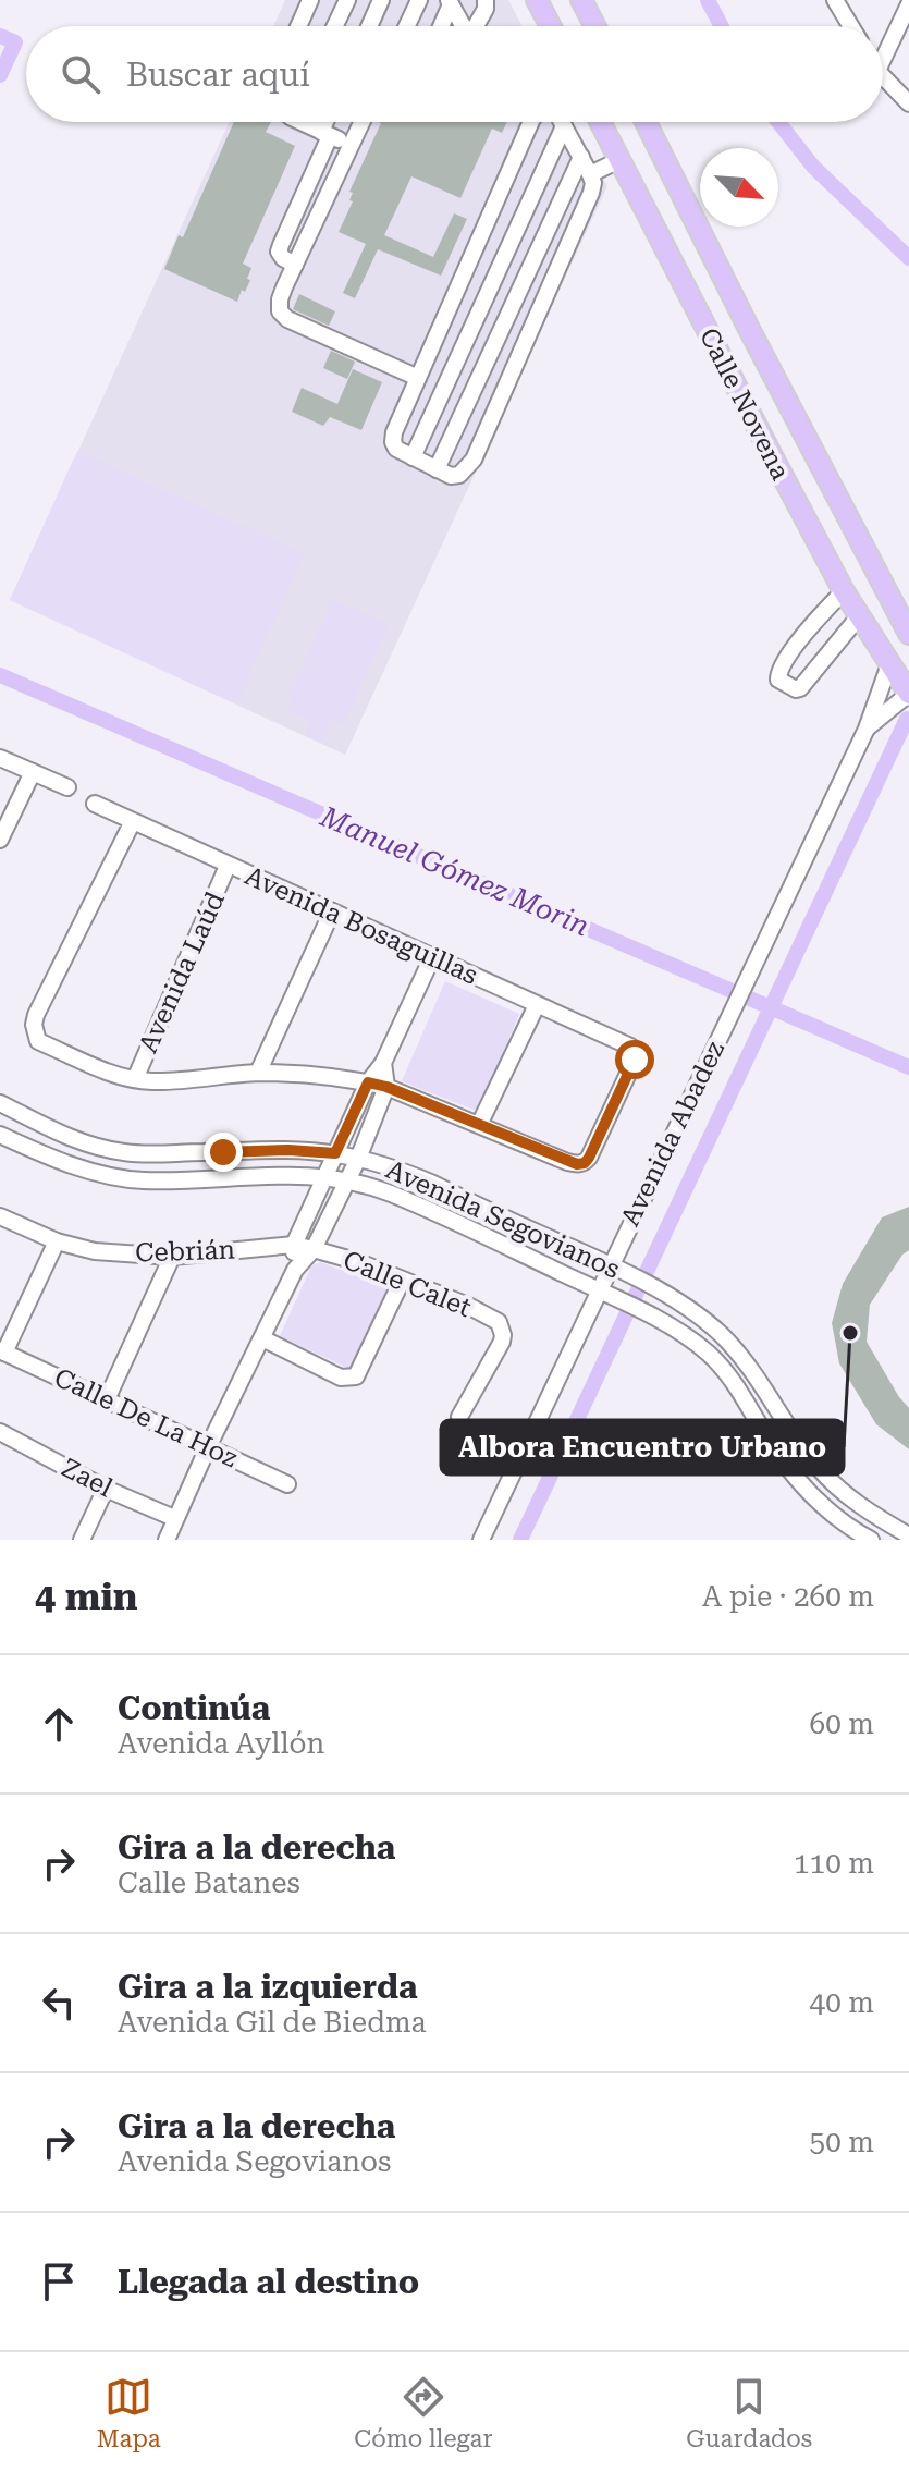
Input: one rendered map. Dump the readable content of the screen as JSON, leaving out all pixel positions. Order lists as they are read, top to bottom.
{
  "streets": {
    "main road": ["Calle Novena"],
    "street": [
      "Avenida Bosaguillas",
      "Avenida Laúd",
      "Avenida Abadez",
      "Avenida Segovianos",
      "Cebrián",
      "Calle Calet",
      "Calle De La Hoz",
      "Zael"
    ]
  },
  "crossings": [
    ["Calle Novena", "Avenida Abadez"],
    ["Avenida Bosaguillas", "Avenida Laúd"],
    ["Avenida Abadez", "Avenida Segovianos"],
    ["Cebrián", "Calle Calet"]
  ],
  "water": ["Manuel Gómez Morin"],
  "places": ["Albora Encuentro Urbano"],
  "north": "bottom right",
  "page": {
    "search": "Buscar aquí",
    "heading": ["4 min", "A pie · 260 m"],
    "list": [
      ["Continúa", "Avenida Ayllón", "60 m"],
      ["Gira a la derecha", "Calle Batanes", "110 m"],
      ["Gira a la izquierda", "Avenida Gil de Biedma", "40 m"],
      ["Gira a la derecha", "Avenida Segovianos", "50 m"],
      "Llegada al destino"
    ],
    "nav": ["Mapa", "Cómo llegar", "Guardados"]
  }
}
